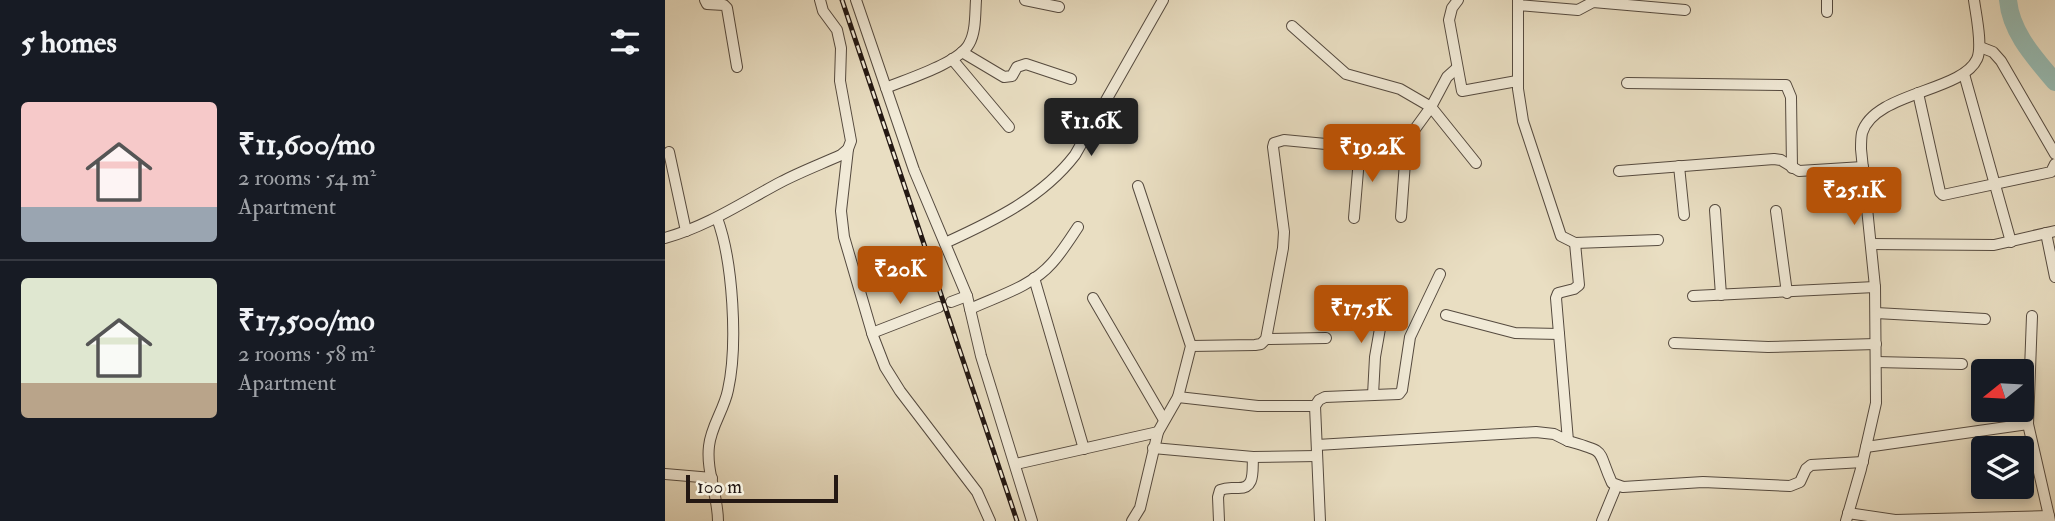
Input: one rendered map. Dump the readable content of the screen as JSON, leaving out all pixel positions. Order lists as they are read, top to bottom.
{
  "scale_bar": "100 m",
  "north": "left",
  "page": {
    "heading": "5 homes",
    "list": [
      {
        "name": "₹11,600/mo",
        "note": "2 rooms · 54 m² · Apartment"
      },
      {
        "name": "₹17,500/mo",
        "note": "2 rooms · 58 m² · Apartment"
      }
    ],
    "price": [
      "₹11.6K",
      "₹19.2K",
      "₹25.1K",
      "₹20K",
      "₹17.5K"
    ],
    "scale": "100 m"
  }
}
